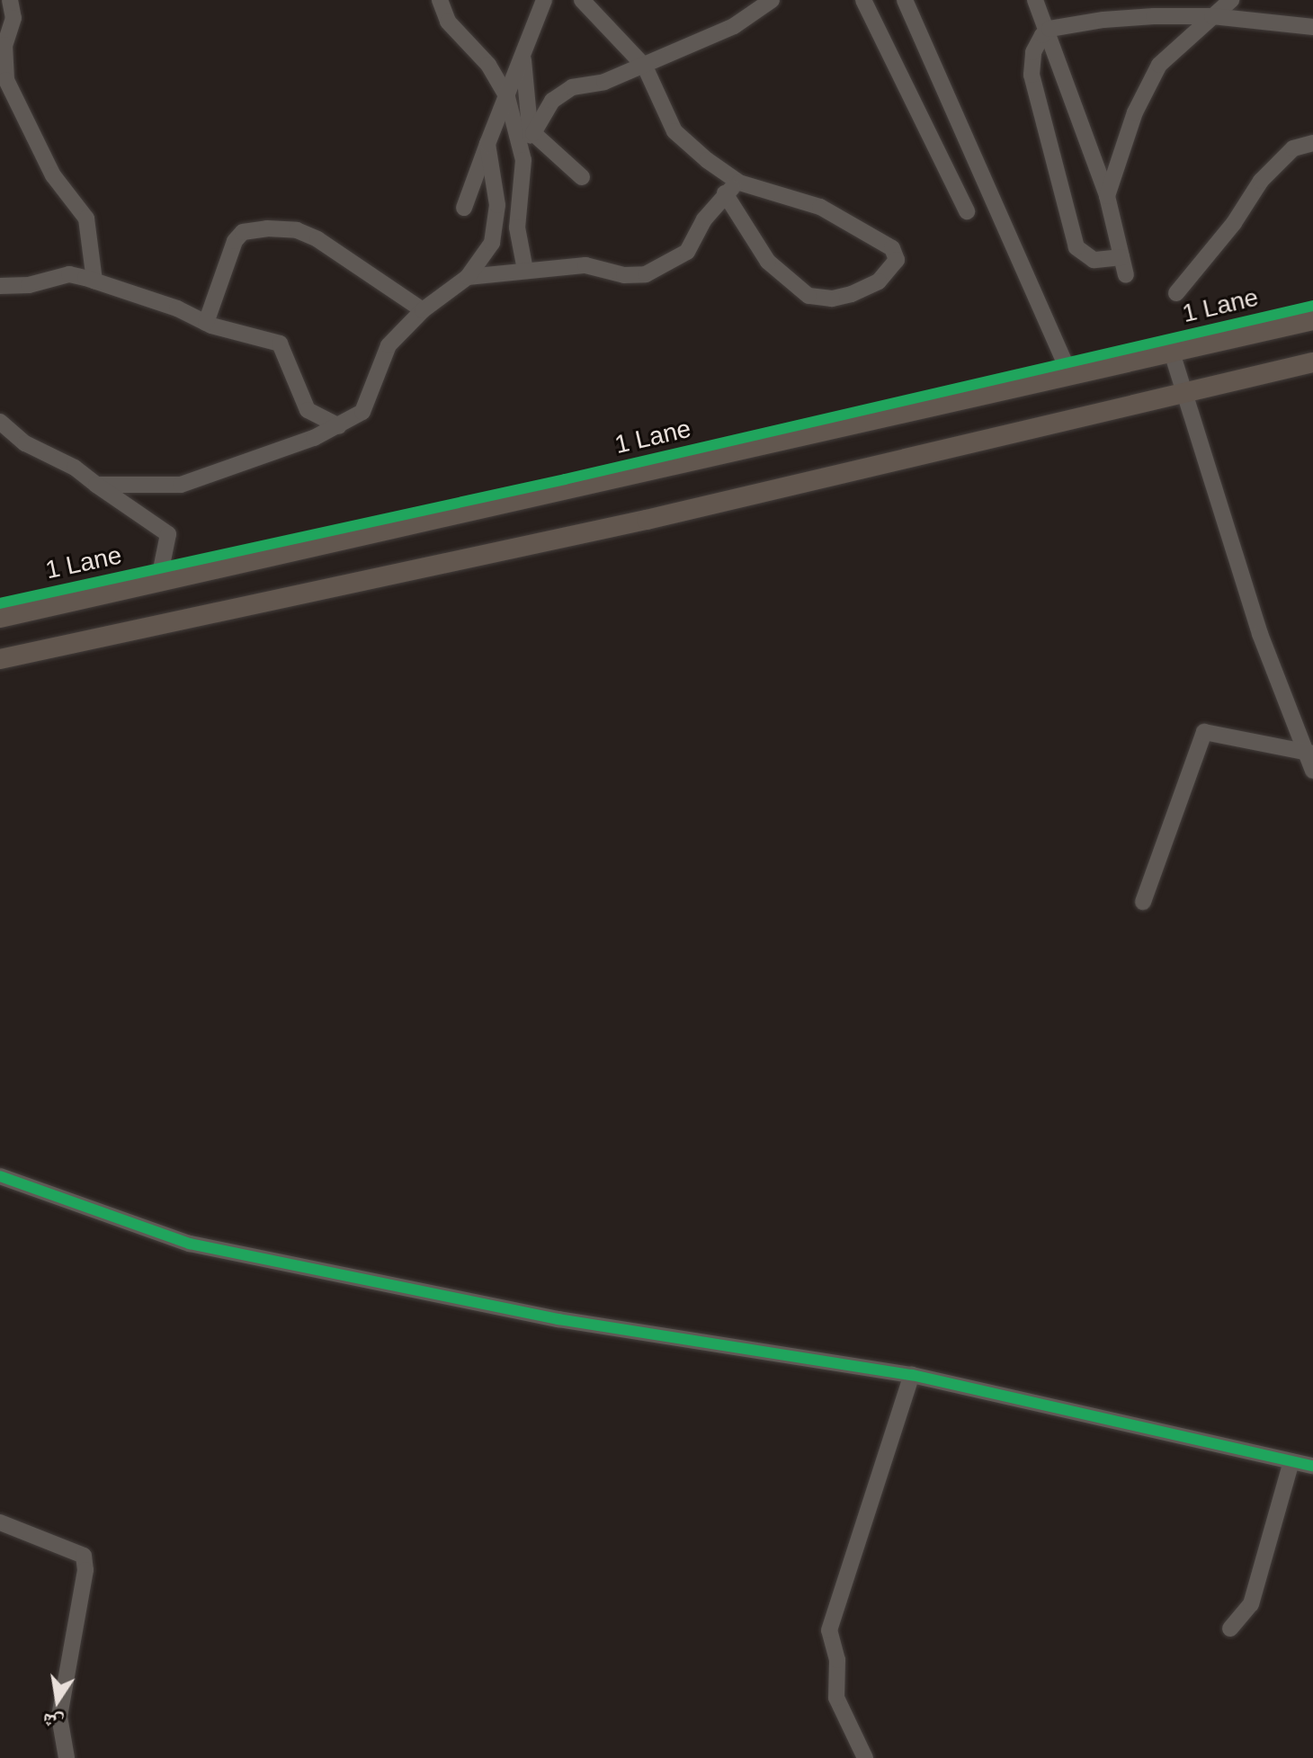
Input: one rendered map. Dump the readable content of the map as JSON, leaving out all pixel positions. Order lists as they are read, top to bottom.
{
  "streets": {
    "cycle path": ["1 Lane"]
  },
  "north": "bottom"
}
